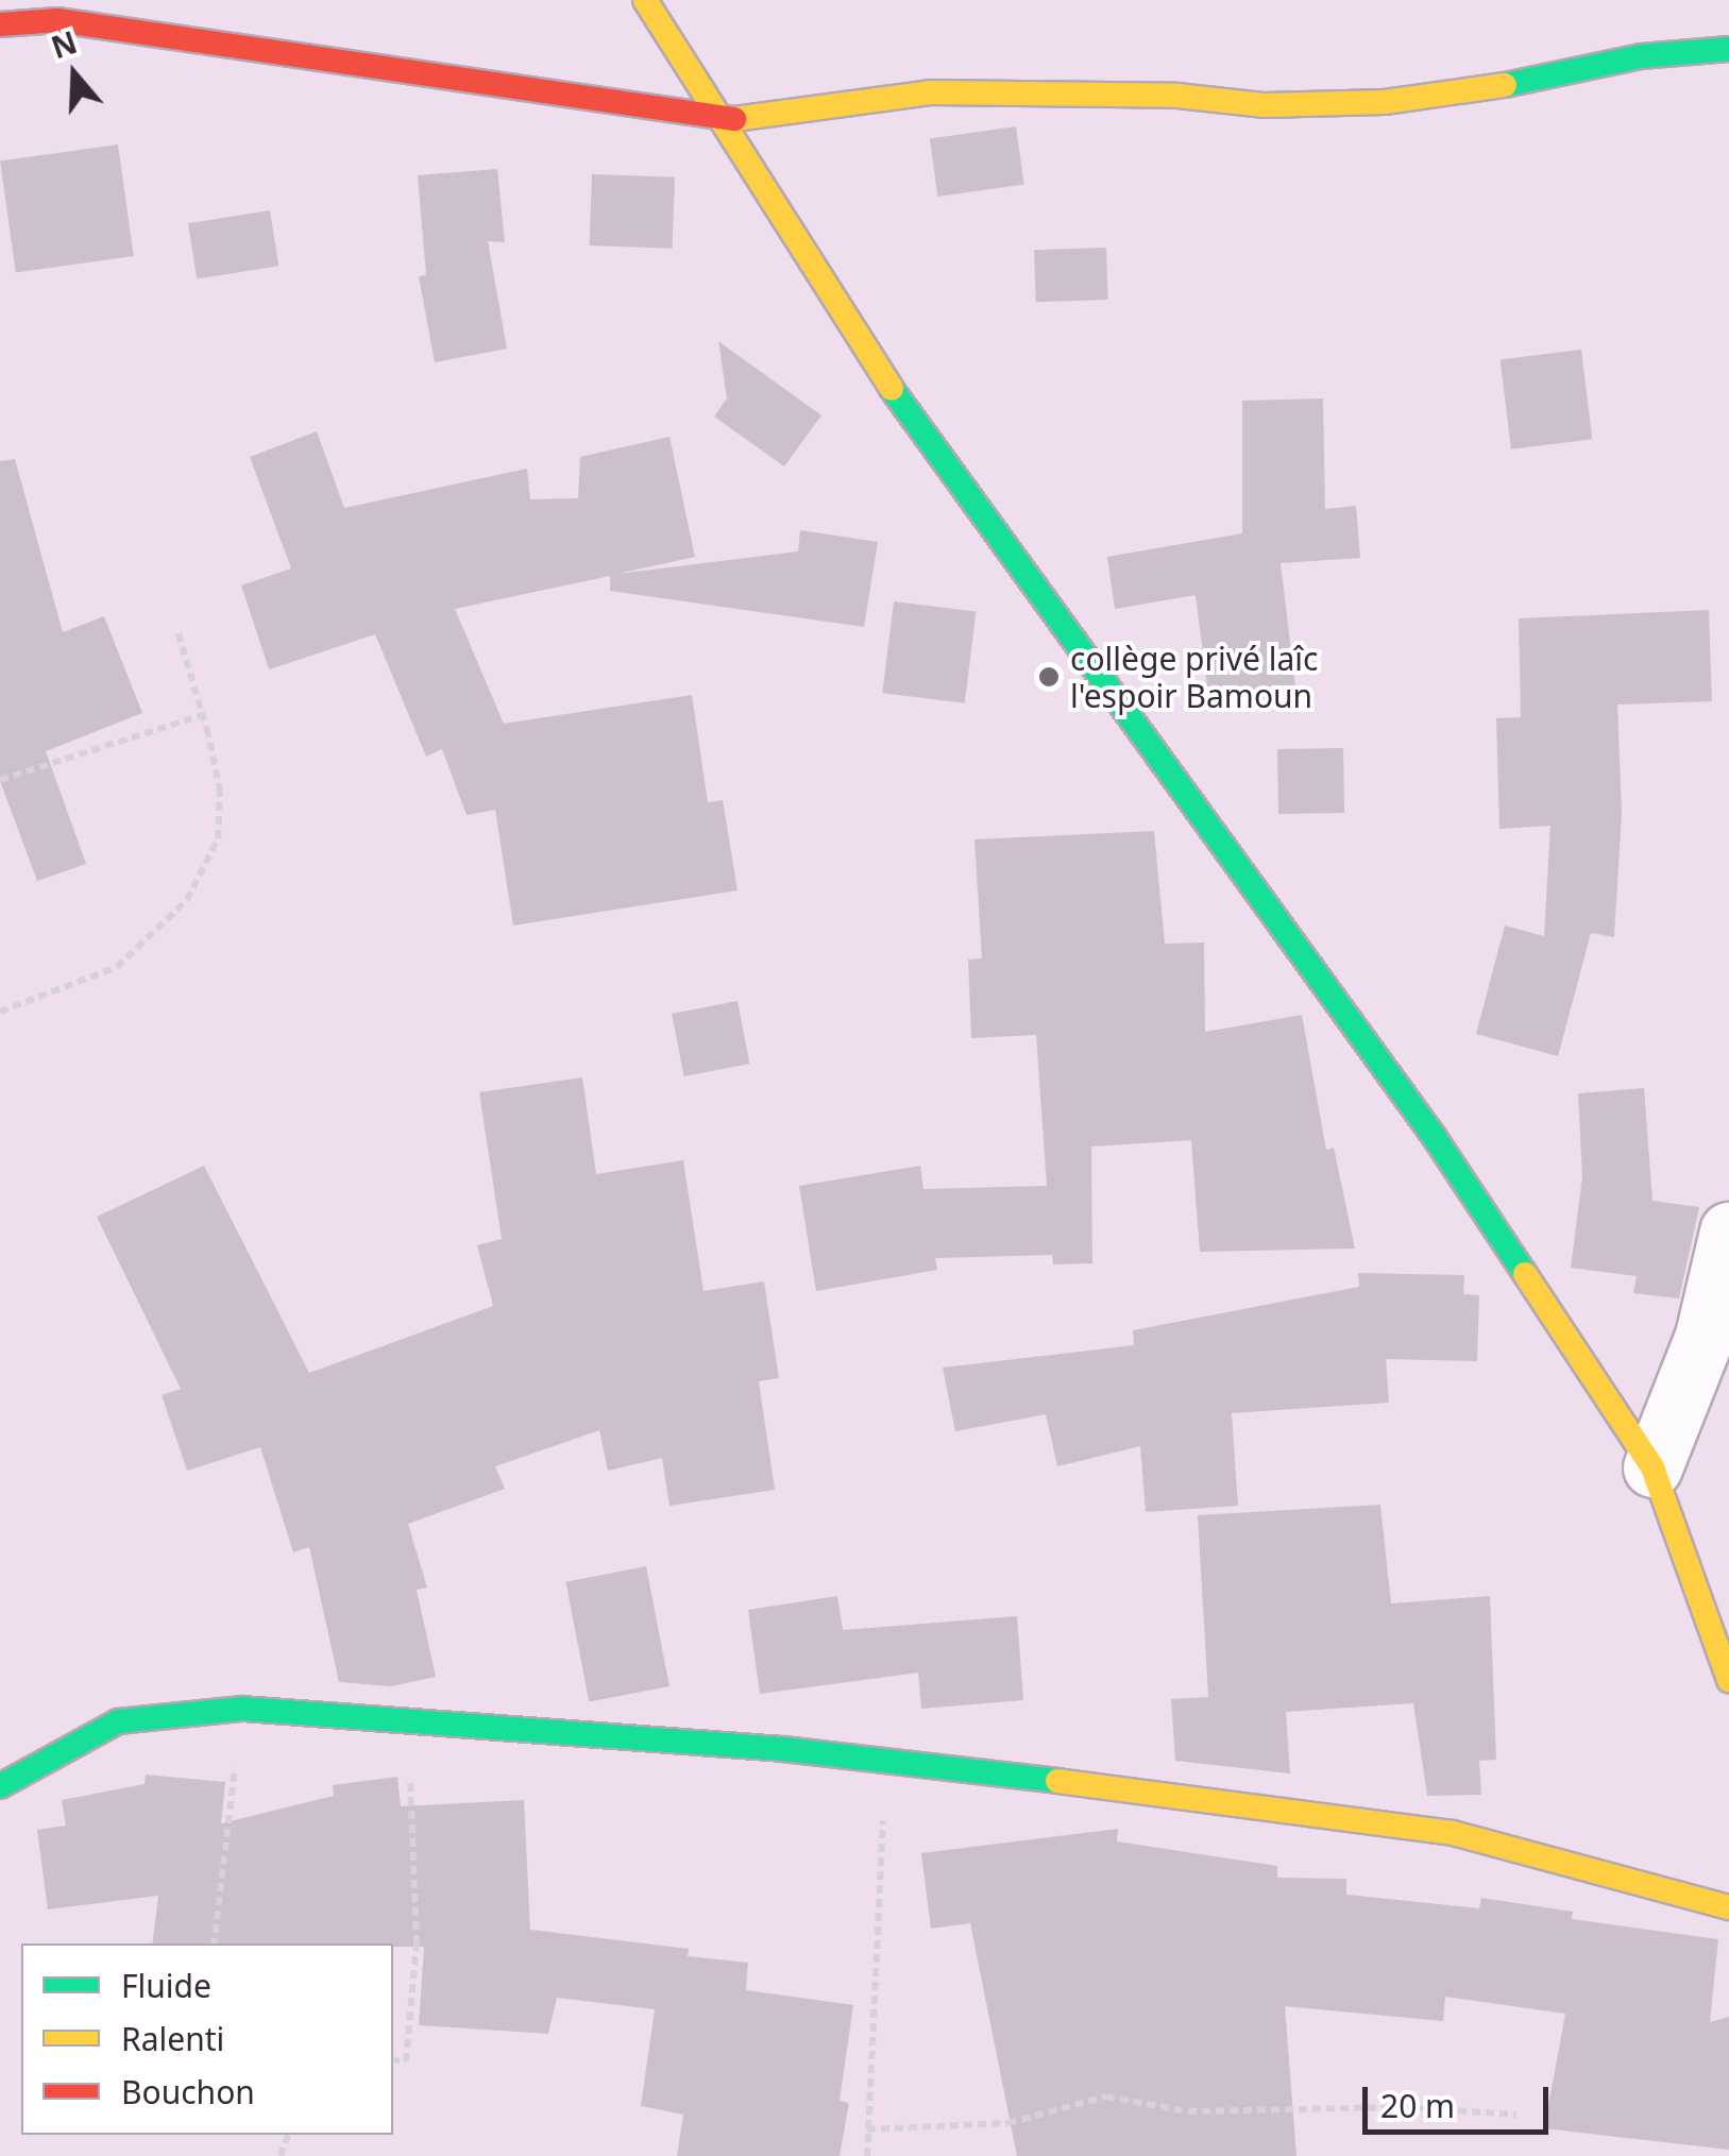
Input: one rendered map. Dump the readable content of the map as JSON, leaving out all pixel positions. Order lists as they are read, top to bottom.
{
  "places": ["collège privé laîc l'espoir Bamoun"],
  "legend": ["Fluide", "Ralenti", "Bouchon"],
  "scale_bar": "20 m",
  "north": "top"
}
